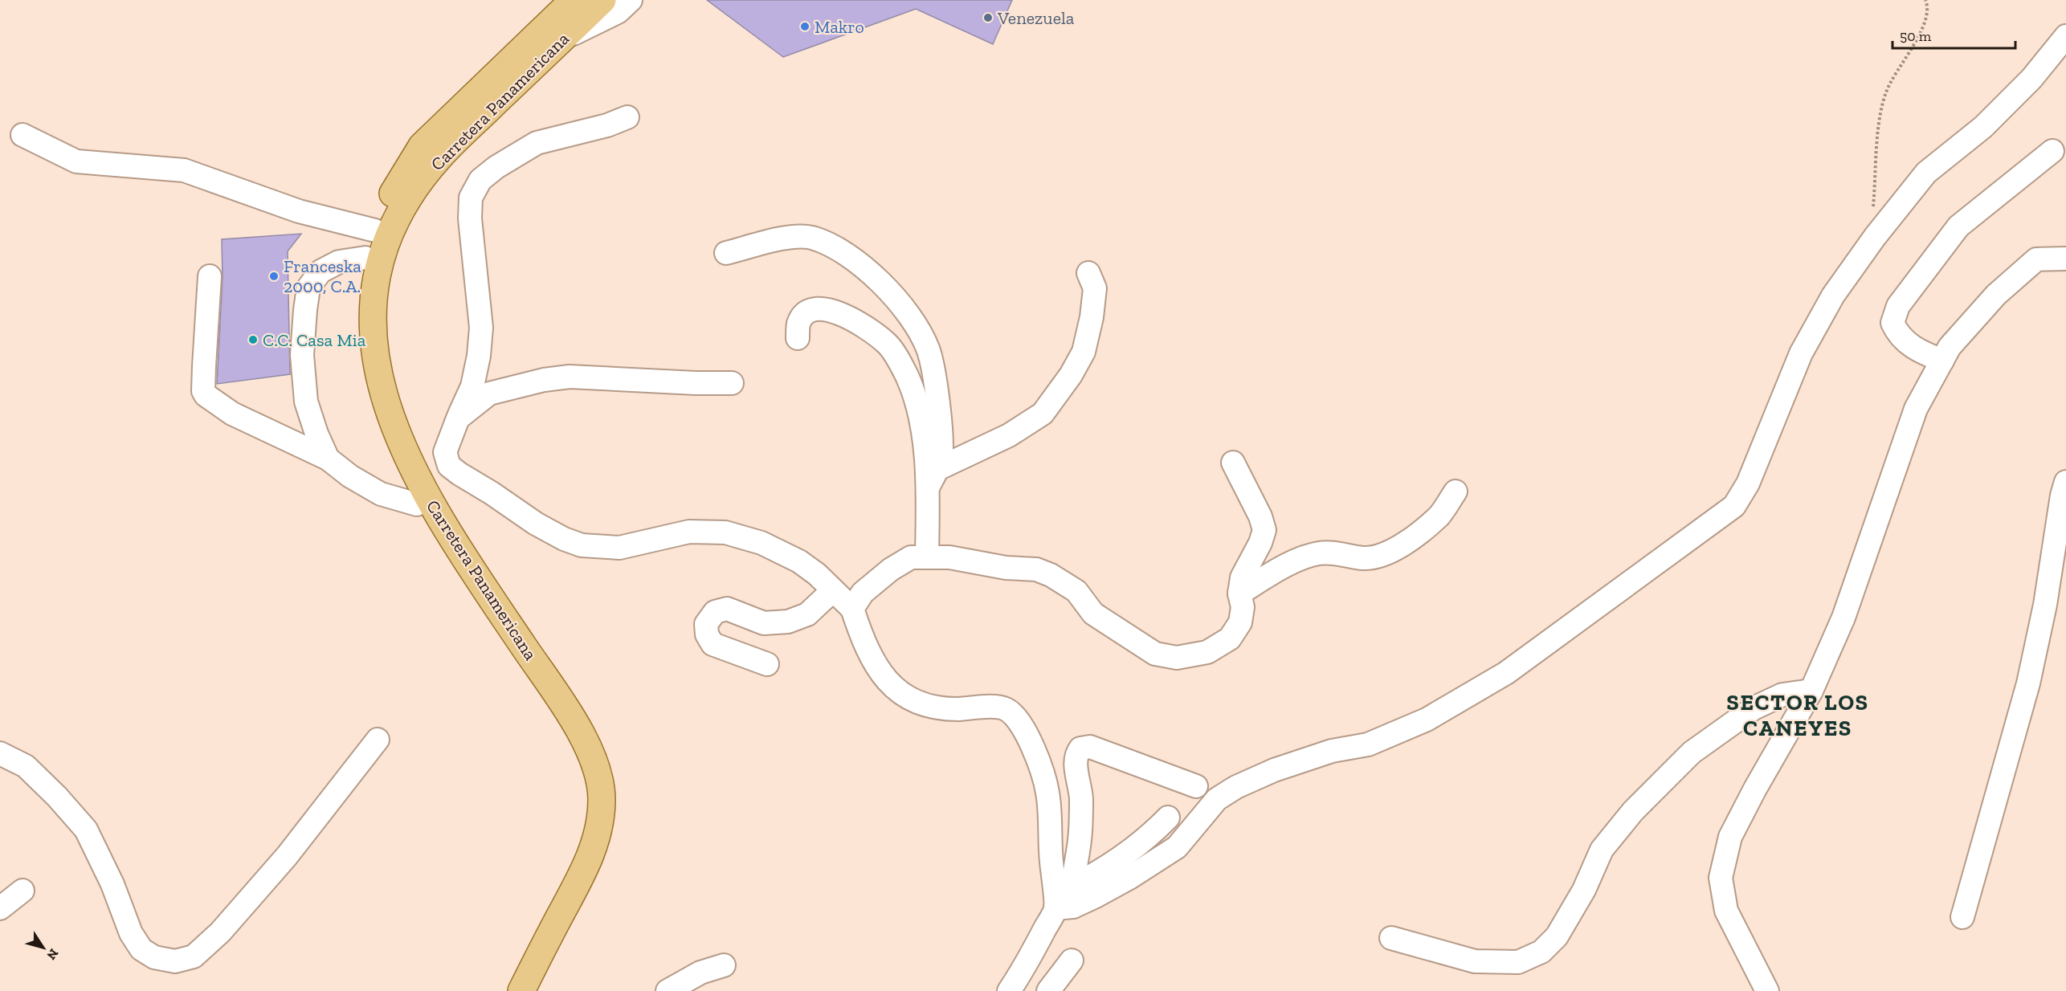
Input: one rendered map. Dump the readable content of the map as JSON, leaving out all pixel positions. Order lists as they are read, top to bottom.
{
  "streets": {
    "main road": ["Carretera Panamericana"]
  },
  "districts": ["SECTOR LOS CANEYES"],
  "places": [
    "Venezuela",
    "Makro",
    "Franceska 2000, C.A.",
    "C.C. Casa Mia"
  ],
  "scale_bar": "50 m",
  "north": "bottom right"
}
